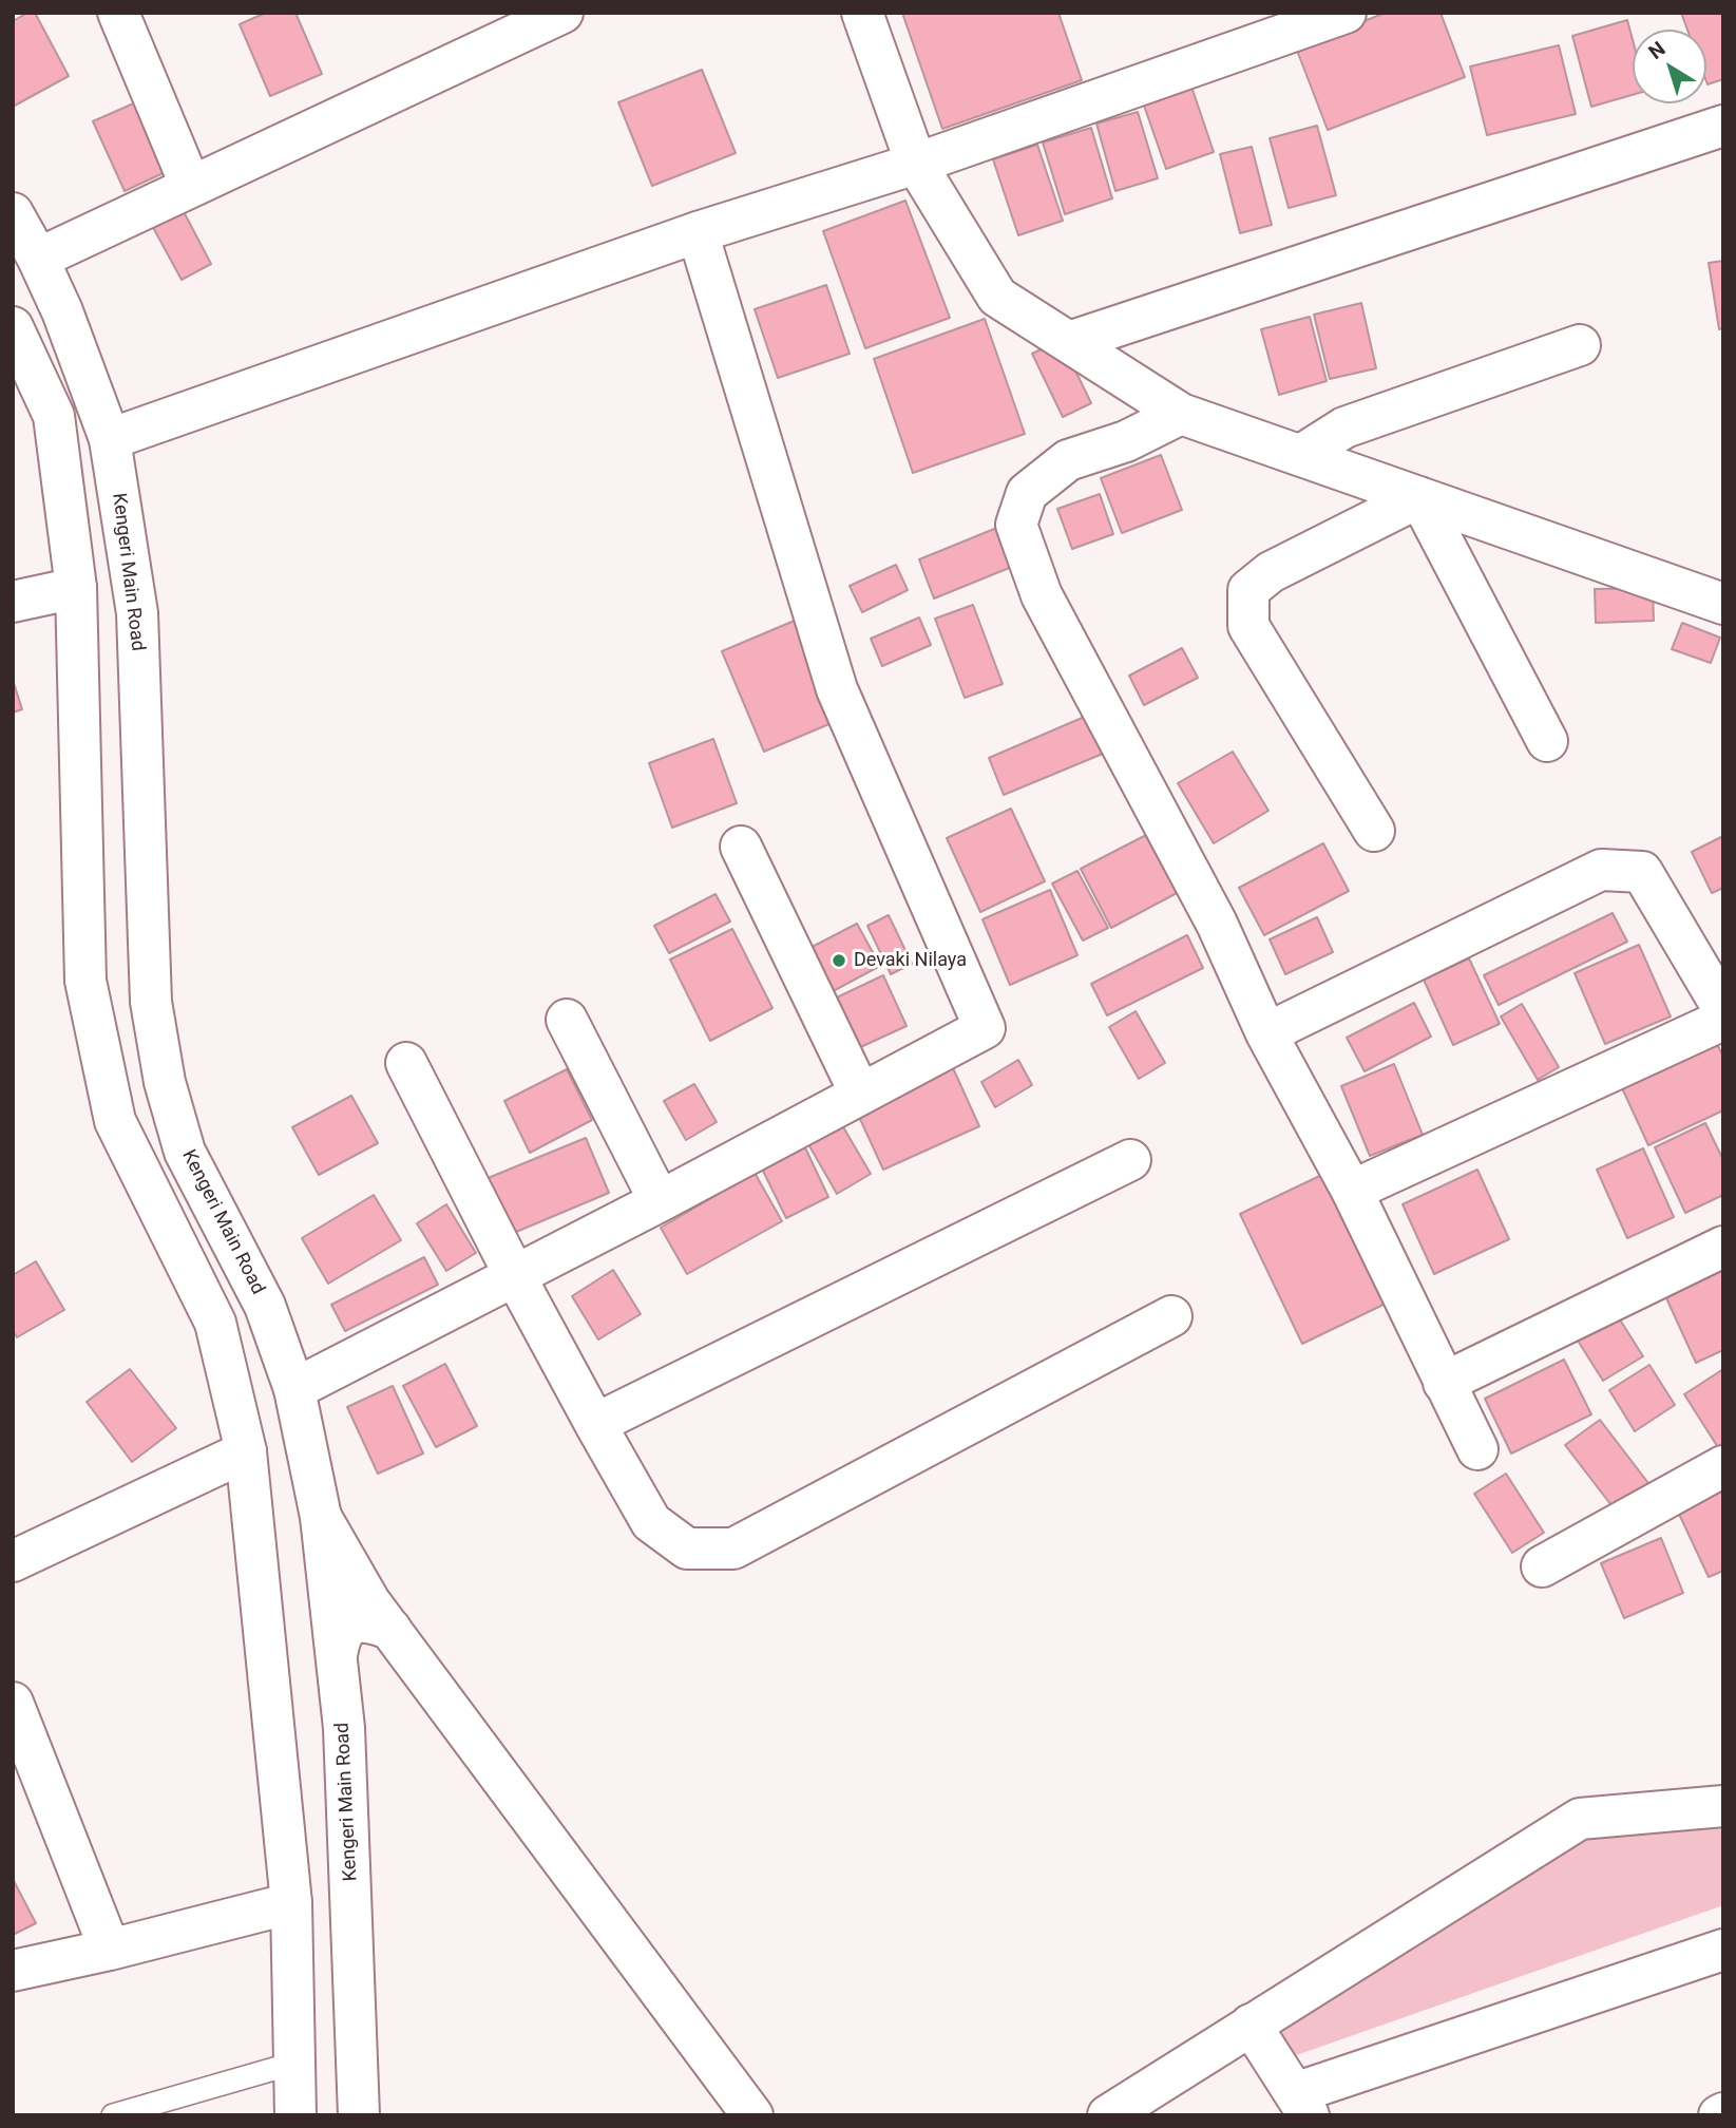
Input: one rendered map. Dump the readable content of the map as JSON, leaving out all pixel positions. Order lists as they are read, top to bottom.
{
  "streets": {
    "street": ["Kengeri Main Road"]
  },
  "places": ["Devaki Nilaya"],
  "north": "top left"
}
